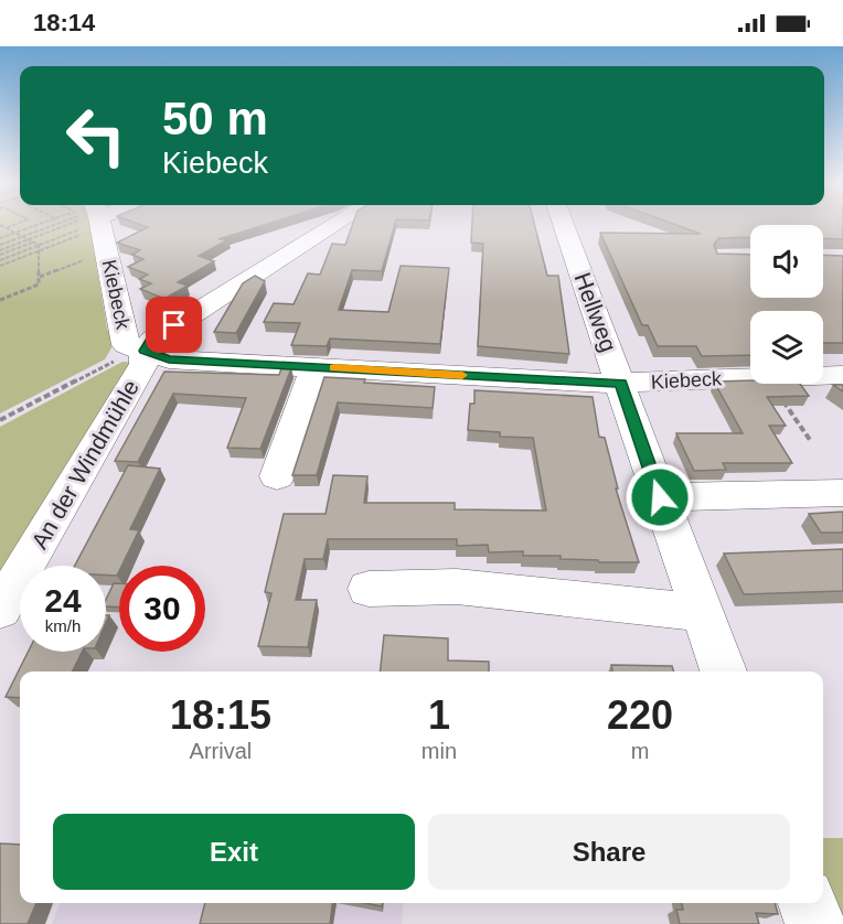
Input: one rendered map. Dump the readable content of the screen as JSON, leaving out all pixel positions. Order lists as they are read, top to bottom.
{
  "streets": {
    "street": ["Kiebeck", "Hellweg", "An der Windmühle"]
  },
  "crossings": [
    ["Kiebeck", "Hellweg"],
    ["Kiebeck", "An der Windmühle"]
  ],
  "page": {
    "status": "18:14",
    "turn": ["50 m", "Kiebeck"],
    "speed": "24 km/h",
    "limit": "30",
    "eta": [
      "18:15",
      "Arrival",
      "1",
      "min",
      "220",
      "m"
    ],
    "buttons": ["Exit", "Share"]
  }
}
